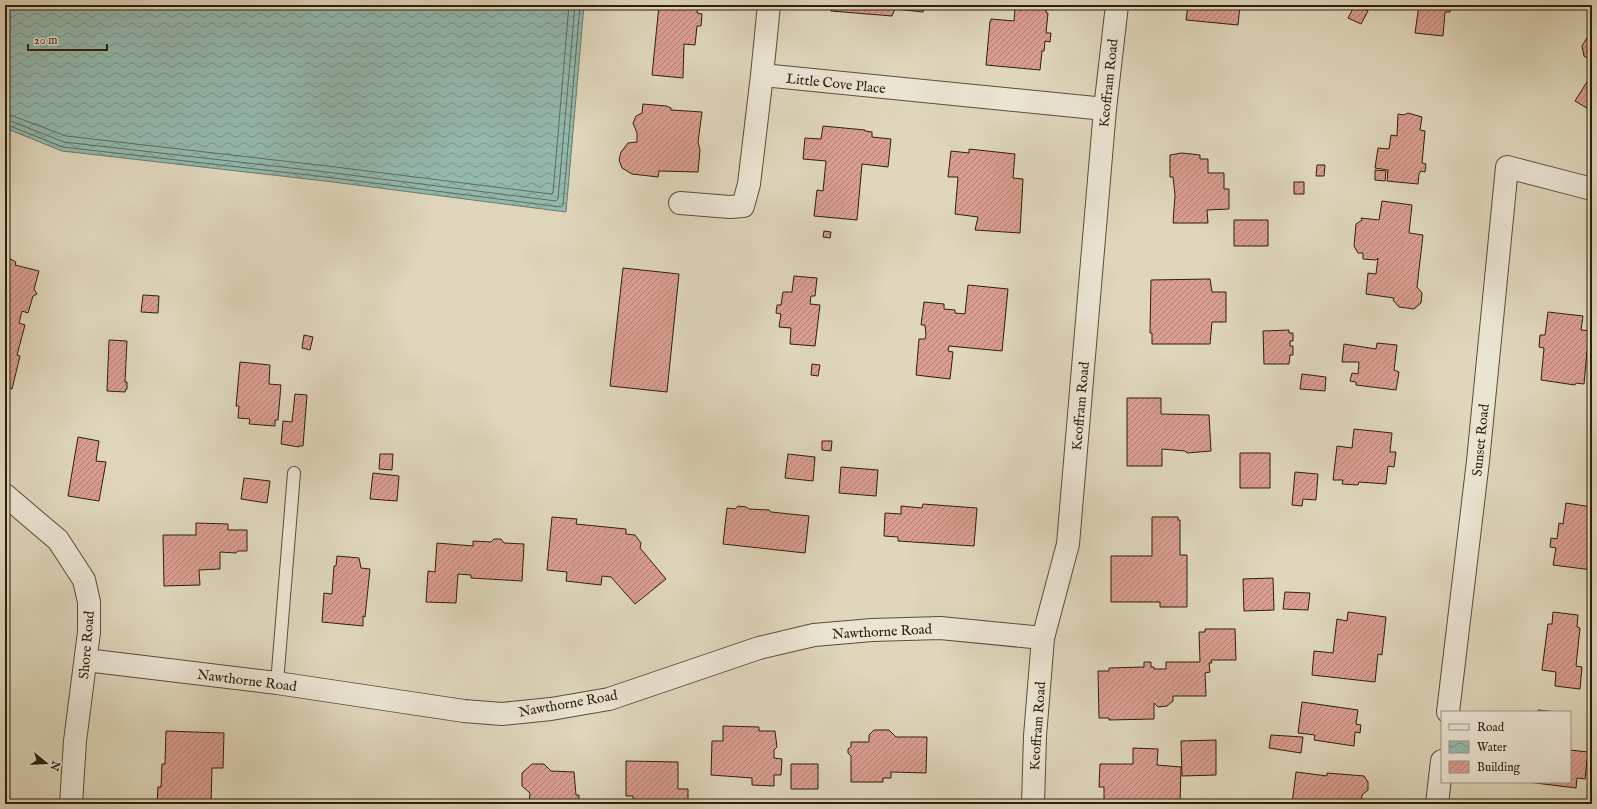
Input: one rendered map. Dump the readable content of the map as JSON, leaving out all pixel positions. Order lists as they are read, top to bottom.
{
  "streets": {
    "street": [
      "Little Cove Place",
      "Keoffram Road",
      "Sunset Road",
      "Nawthorne Road",
      "Shore Road"
    ]
  },
  "crossings": [
    ["Little Cove Place", "Keoffram Road"],
    ["Keoffram Road", "Nawthorne Road"],
    ["Nawthorne Road", "Shore Road"]
  ],
  "legend": ["Road", "Water", "Building"],
  "scale_bar": "20 m",
  "north": "right"
}
